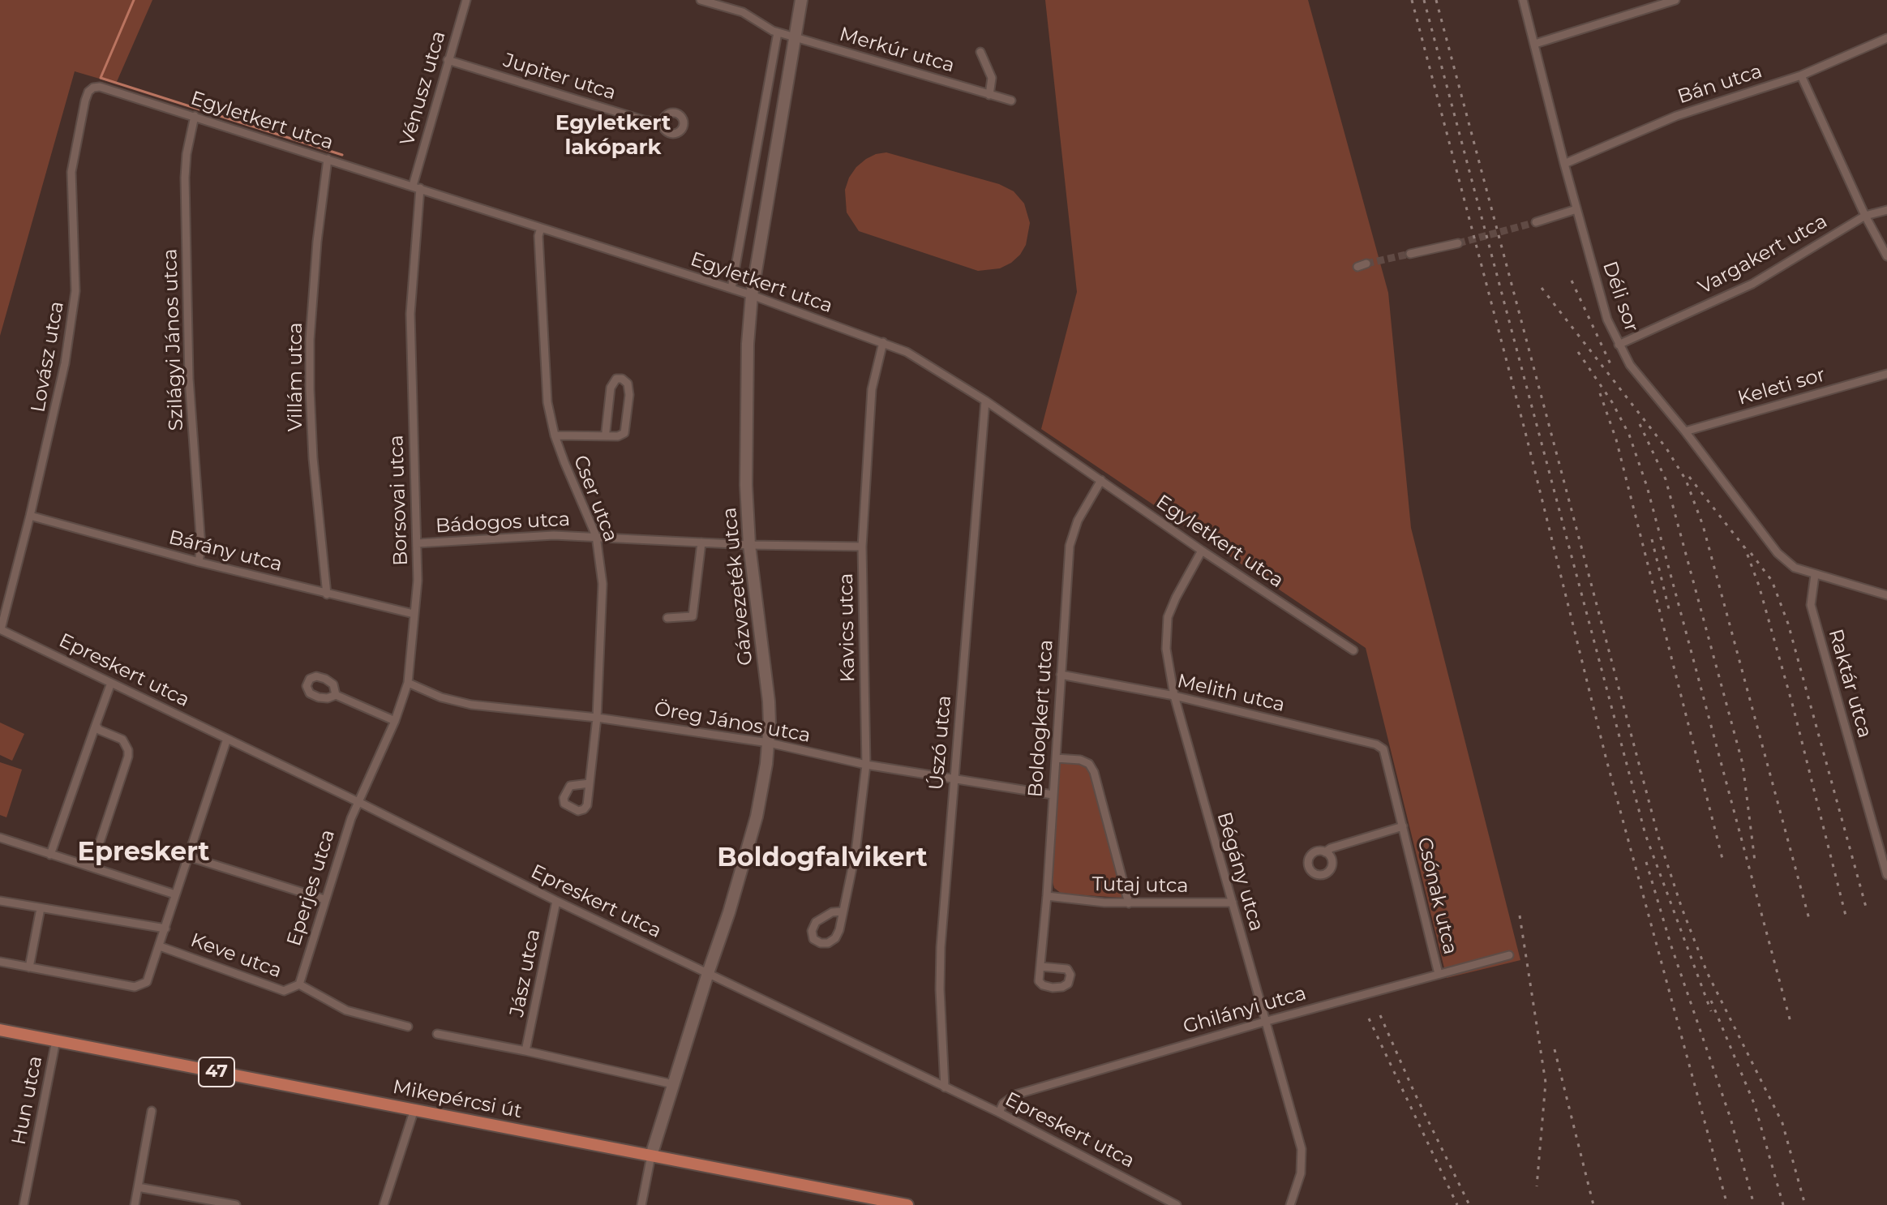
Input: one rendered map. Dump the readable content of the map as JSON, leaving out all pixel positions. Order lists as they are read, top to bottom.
{
  "streets": {
    "main road": ["47", "Mikepércsi út"],
    "street": [
      "Merkúr utca",
      "Jupiter utca",
      "Bán utca",
      "Vénusz utca",
      "Egyletkert utca",
      "Vargakert utca",
      "Déli sor",
      "Szilágyi János utca",
      "Lovász utca",
      "Villám utca",
      "Keleti sor",
      "Cser utca",
      "Borsovai utca",
      "Bádogos utca",
      "Bárány utca",
      "Gázvezeték utca",
      "Kavics utca",
      "Epreskert utca",
      "Raktár utca",
      "Melith utca",
      "Boldogkert utca",
      "Öreg János utca",
      "Úszó utca",
      "Bégány utca",
      "Tutaj utca",
      "Eperjes utca",
      "Csónak utca",
      "Keve utca",
      "Jász utca",
      "Ghilányi utca",
      "Hun utca"
    ]
  },
  "crossings": [
    ["Merkúr utca", "Gázvezeték utca"],
    ["Jupiter utca", "Vénusz utca"],
    ["Bán utca", "Déli sor"],
    ["Vénusz utca", "Egyletkert utca"],
    ["Vénusz utca", "Borsovai utca"],
    ["Egyletkert utca", "Szilágyi János utca"],
    ["Egyletkert utca", "Lovász utca"],
    ["Egyletkert utca", "Villám utca"],
    ["Egyletkert utca", "Cser utca"],
    ["Egyletkert utca", "Borsovai utca"],
    ["Egyletkert utca", "Gázvezeték utca"],
    ["Egyletkert utca", "Kavics utca"],
    ["Egyletkert utca", "Boldogkert utca"],
    ["Egyletkert utca", "Úszó utca"],
    ["Egyletkert utca", "Bégány utca"],
    ["Vargakert utca", "Déli sor"],
    ["Déli sor", "Keleti sor"],
    ["Déli sor", "Raktár utca"],
    ["Szilágyi János utca", "Bárány utca"],
    ["Lovász utca", "Bárány utca"],
    ["Lovász utca", "Epreskert utca"],
    ["Villám utca", "Bárány utca"],
    ["Cser utca", "Bádogos utca"],
    ["Cser utca", "Öreg János utca"],
    ["Borsovai utca", "Bádogos utca"],
    ["Borsovai utca", "Bárány utca"],
    ["Borsovai utca", "Epreskert utca"],
    ["Borsovai utca", "Öreg János utca"],
    ["Borsovai utca", "Eperjes utca"],
    ["Bádogos utca", "Gázvezeték utca"],
    ["Bádogos utca", "Kavics utca"],
    ["Gázvezeték utca", "Epreskert utca"],
    ["Gázvezeték utca", "Öreg János utca"],
    ["Gázvezeték utca", "Mikepércsi út"],
    ["Kavics utca", "Öreg János utca"],
    ["Epreskert utca", "Úszó utca"],
    ["Epreskert utca", "Eperjes utca"],
    ["Epreskert utca", "Jász utca"],
    ["Epreskert utca", "Ghilányi utca"],
    ["Melith utca", "Boldogkert utca"],
    ["Melith utca", "Bégány utca"],
    ["Melith utca", "Csónak utca"],
    ["Boldogkert utca", "Öreg János utca"],
    ["Boldogkert utca", "Tutaj utca"],
    ["Öreg János utca", "Úszó utca"],
    ["Bégány utca", "Tutaj utca"],
    ["Bégány utca", "Ghilányi utca"],
    ["Eperjes utca", "Keve utca"],
    ["Csónak utca", "Ghilányi utca"],
    ["Mikepércsi út", "Hun utca"]
  ],
  "districts": ["Egyletkert lakópark", "Epreskert", "Boldogfalvikert"]
}
